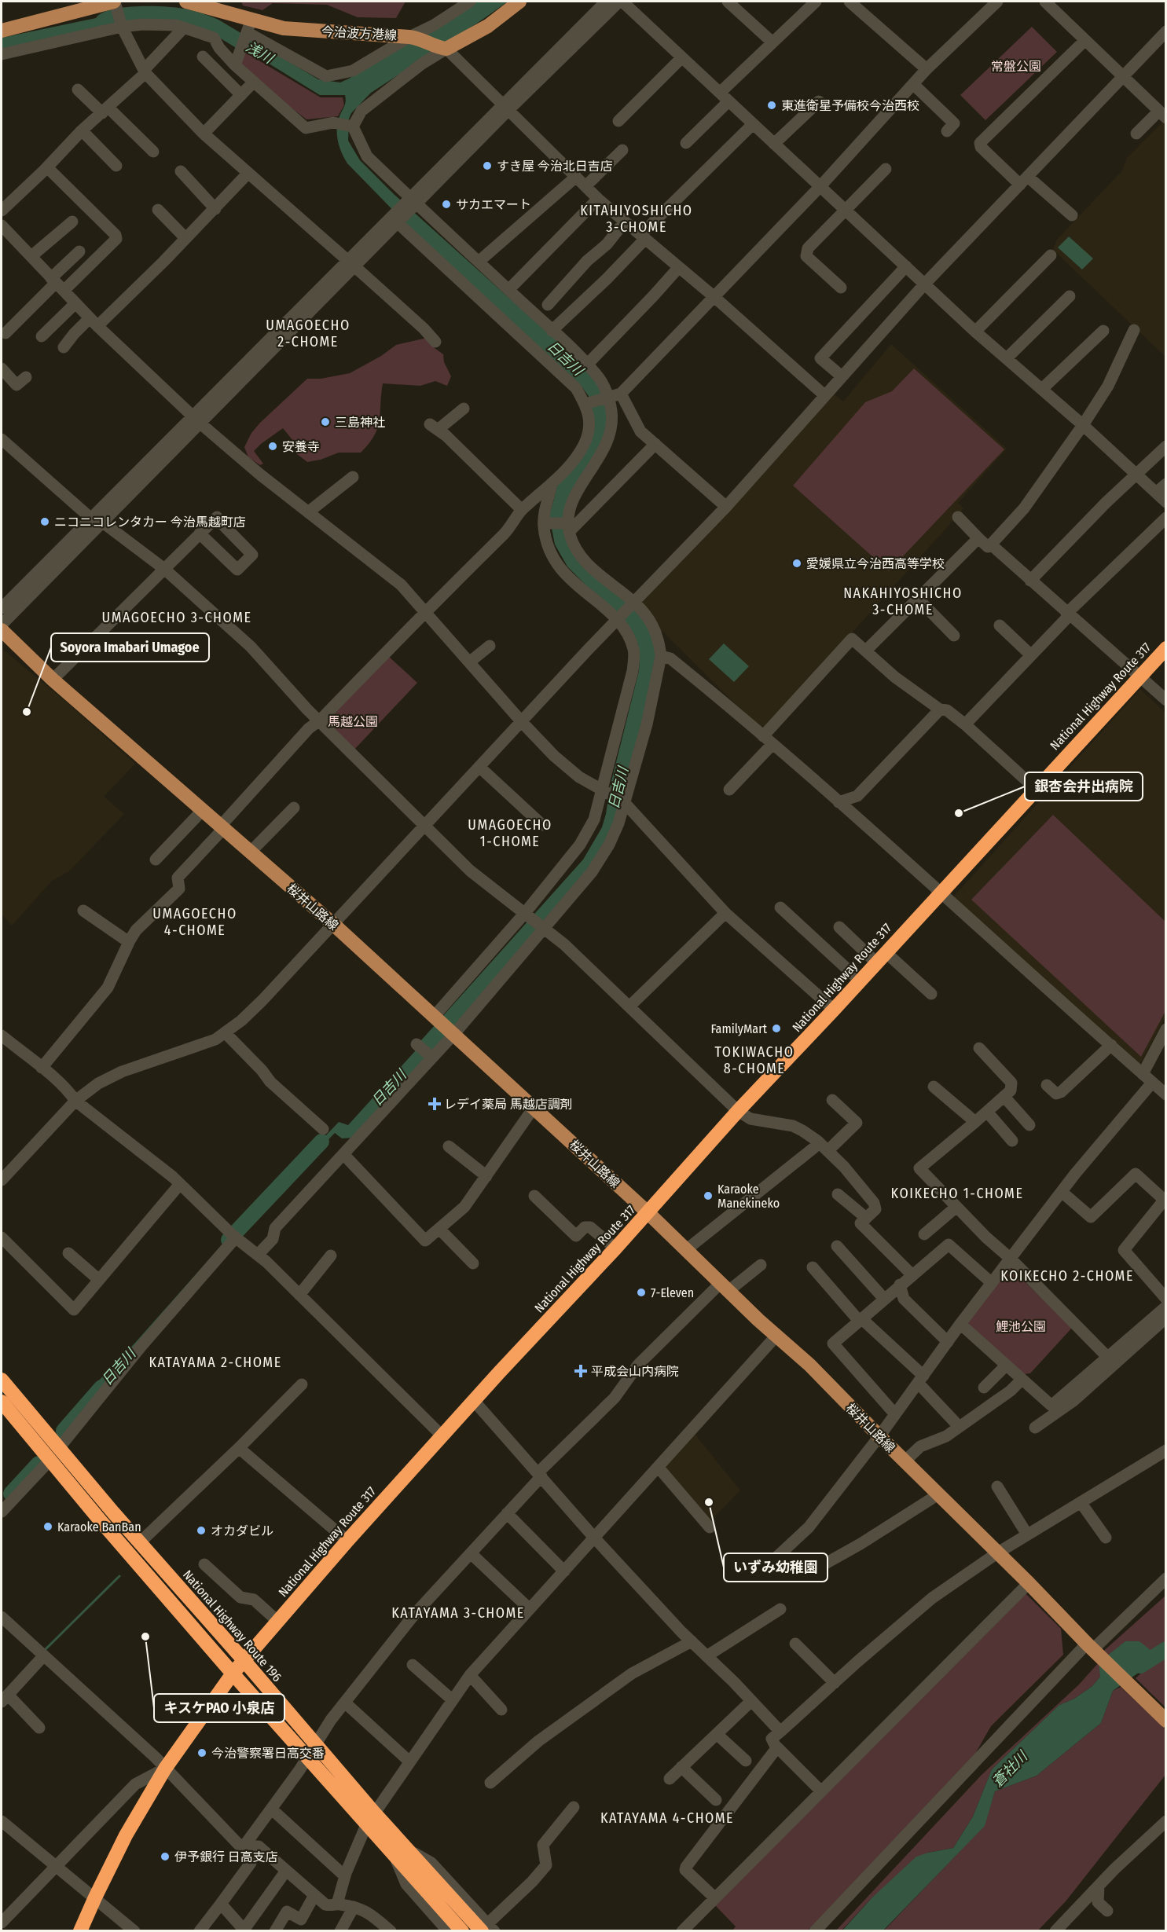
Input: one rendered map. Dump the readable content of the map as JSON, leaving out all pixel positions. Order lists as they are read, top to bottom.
{
  "streets": {
    "highway": ["National Highway Route 317", "National Highway Route 196"],
    "main road": ["今治波方港線", "桜井山路線"]
  },
  "crossings": [
    ["National Highway Route 317", "桜井山路線"],
    ["National Highway Route 317", "National Highway Route 196"]
  ],
  "districts": [
    "KITAHIYOSHICHO 3-CHOME",
    "UMAGOECHO 2-CHOME",
    "NAKAHIYOSHICHO 3-CHOME",
    "UMAGOECHO 3-CHOME",
    "UMAGOECHO 1-CHOME",
    "UMAGOECHO 4-CHOME",
    "TOKIWACHO 8-CHOME",
    "KOIKECHO 1-CHOME",
    "KOIKECHO 2-CHOME",
    "KATAYAMA 2-CHOME",
    "KATAYAMA 3-CHOME",
    "KATAYAMA 4-CHOME"
  ],
  "water": ["浅川", "日吉川", "蒼社川"],
  "parks": ["常盤公園", "馬越公園", "鯉池公園"],
  "places": {
    "other": [
      "東進衛星予備校今治西校",
      "すき屋 今治北日吉店",
      "サカエマート",
      "三島神社",
      "安養寺",
      "ニコニコレンタカー 今治馬越町店",
      "愛媛県立今治西高等学校",
      "Soyora Imabari Umagoe",
      "銀杏会井出病院",
      "FamilyMart",
      "Karaoke Manekineko",
      "7-Eleven",
      "いずみ幼稚園",
      "Karaoke BanBan",
      "オカダビル",
      "キスケPAO 小泉店",
      "今治警察署日高交番",
      "伊予銀行 日高支店"
    ],
    "health": ["レデイ薬局 馬越店調剤", "平成会山内病院"]
  }
}
